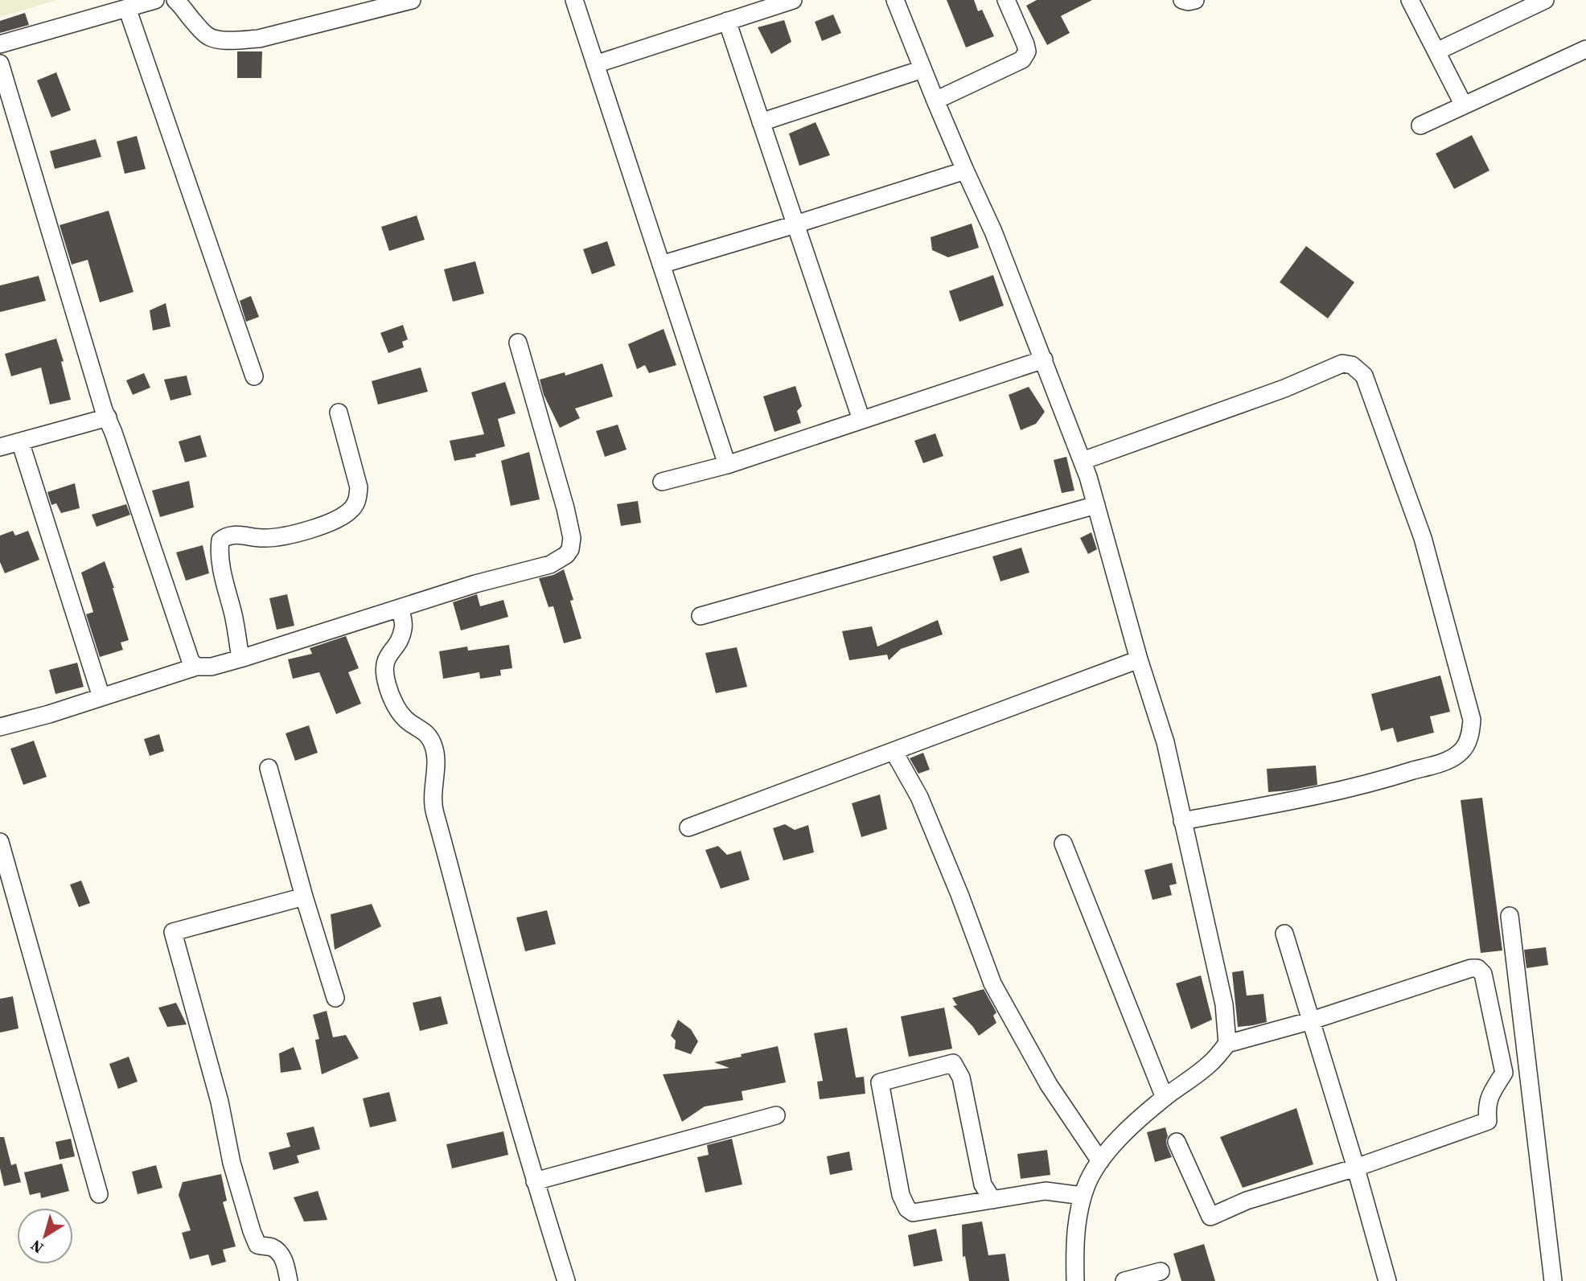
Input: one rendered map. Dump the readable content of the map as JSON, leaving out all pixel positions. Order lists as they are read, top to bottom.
{
  "north": "bottom left"
}
